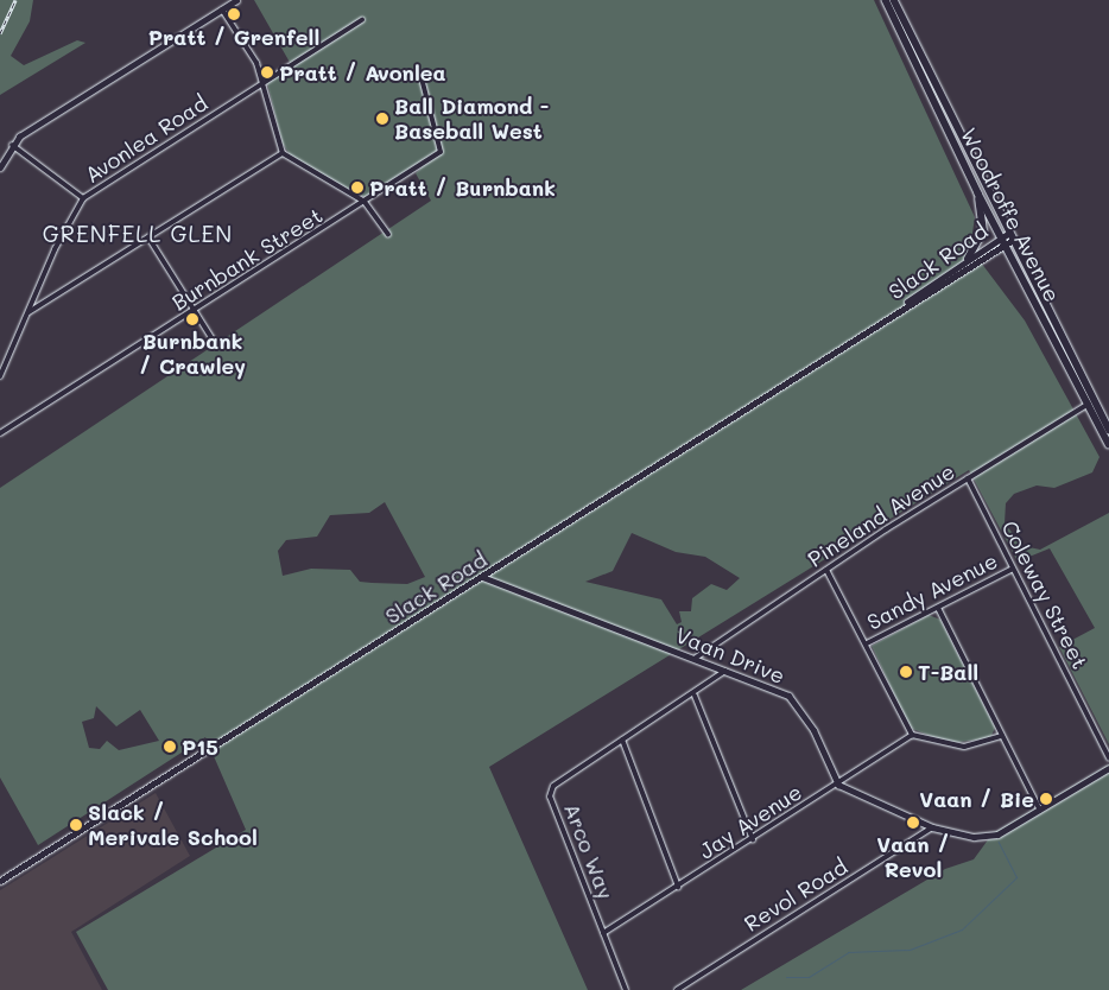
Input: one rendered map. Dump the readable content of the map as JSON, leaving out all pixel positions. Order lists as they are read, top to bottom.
{
  "streets": {
    "main road": ["Woodroffe Avenue"],
    "street": [
      "Avonlea Road",
      "Burnbank Street",
      "Slack Road",
      "Pineland Avenue",
      "Sandy Avenue",
      "Coleway Street",
      "Vaan Drive",
      "Jay Avenue",
      "Arco Way",
      "Revol Road"
    ]
  },
  "crossings": [
    ["Woodroffe Avenue", "Slack Road"],
    ["Woodroffe Avenue", "Pineland Avenue"],
    ["Slack Road", "Vaan Drive"],
    ["Pineland Avenue", "Coleway Street"],
    ["Pineland Avenue", "Vaan Drive"],
    ["Sandy Avenue", "Coleway Street"],
    ["Vaan Drive", "Jay Avenue"],
    ["Vaan Drive", "Arco Way"],
    ["Jay Avenue", "Arco Way"]
  ],
  "districts": ["GRENFELL GLEN"],
  "places": [
    "Pratt / Grenfell",
    "Pratt / Avonlea",
    "Ball Diamond - Baseball West",
    "Pratt / Burnbank",
    "Burnbank / Crawley",
    "T-Ball",
    "P15",
    "Vaan / Bie",
    "Vaan / Revol",
    "Slack / Merivale School"
  ]
}
